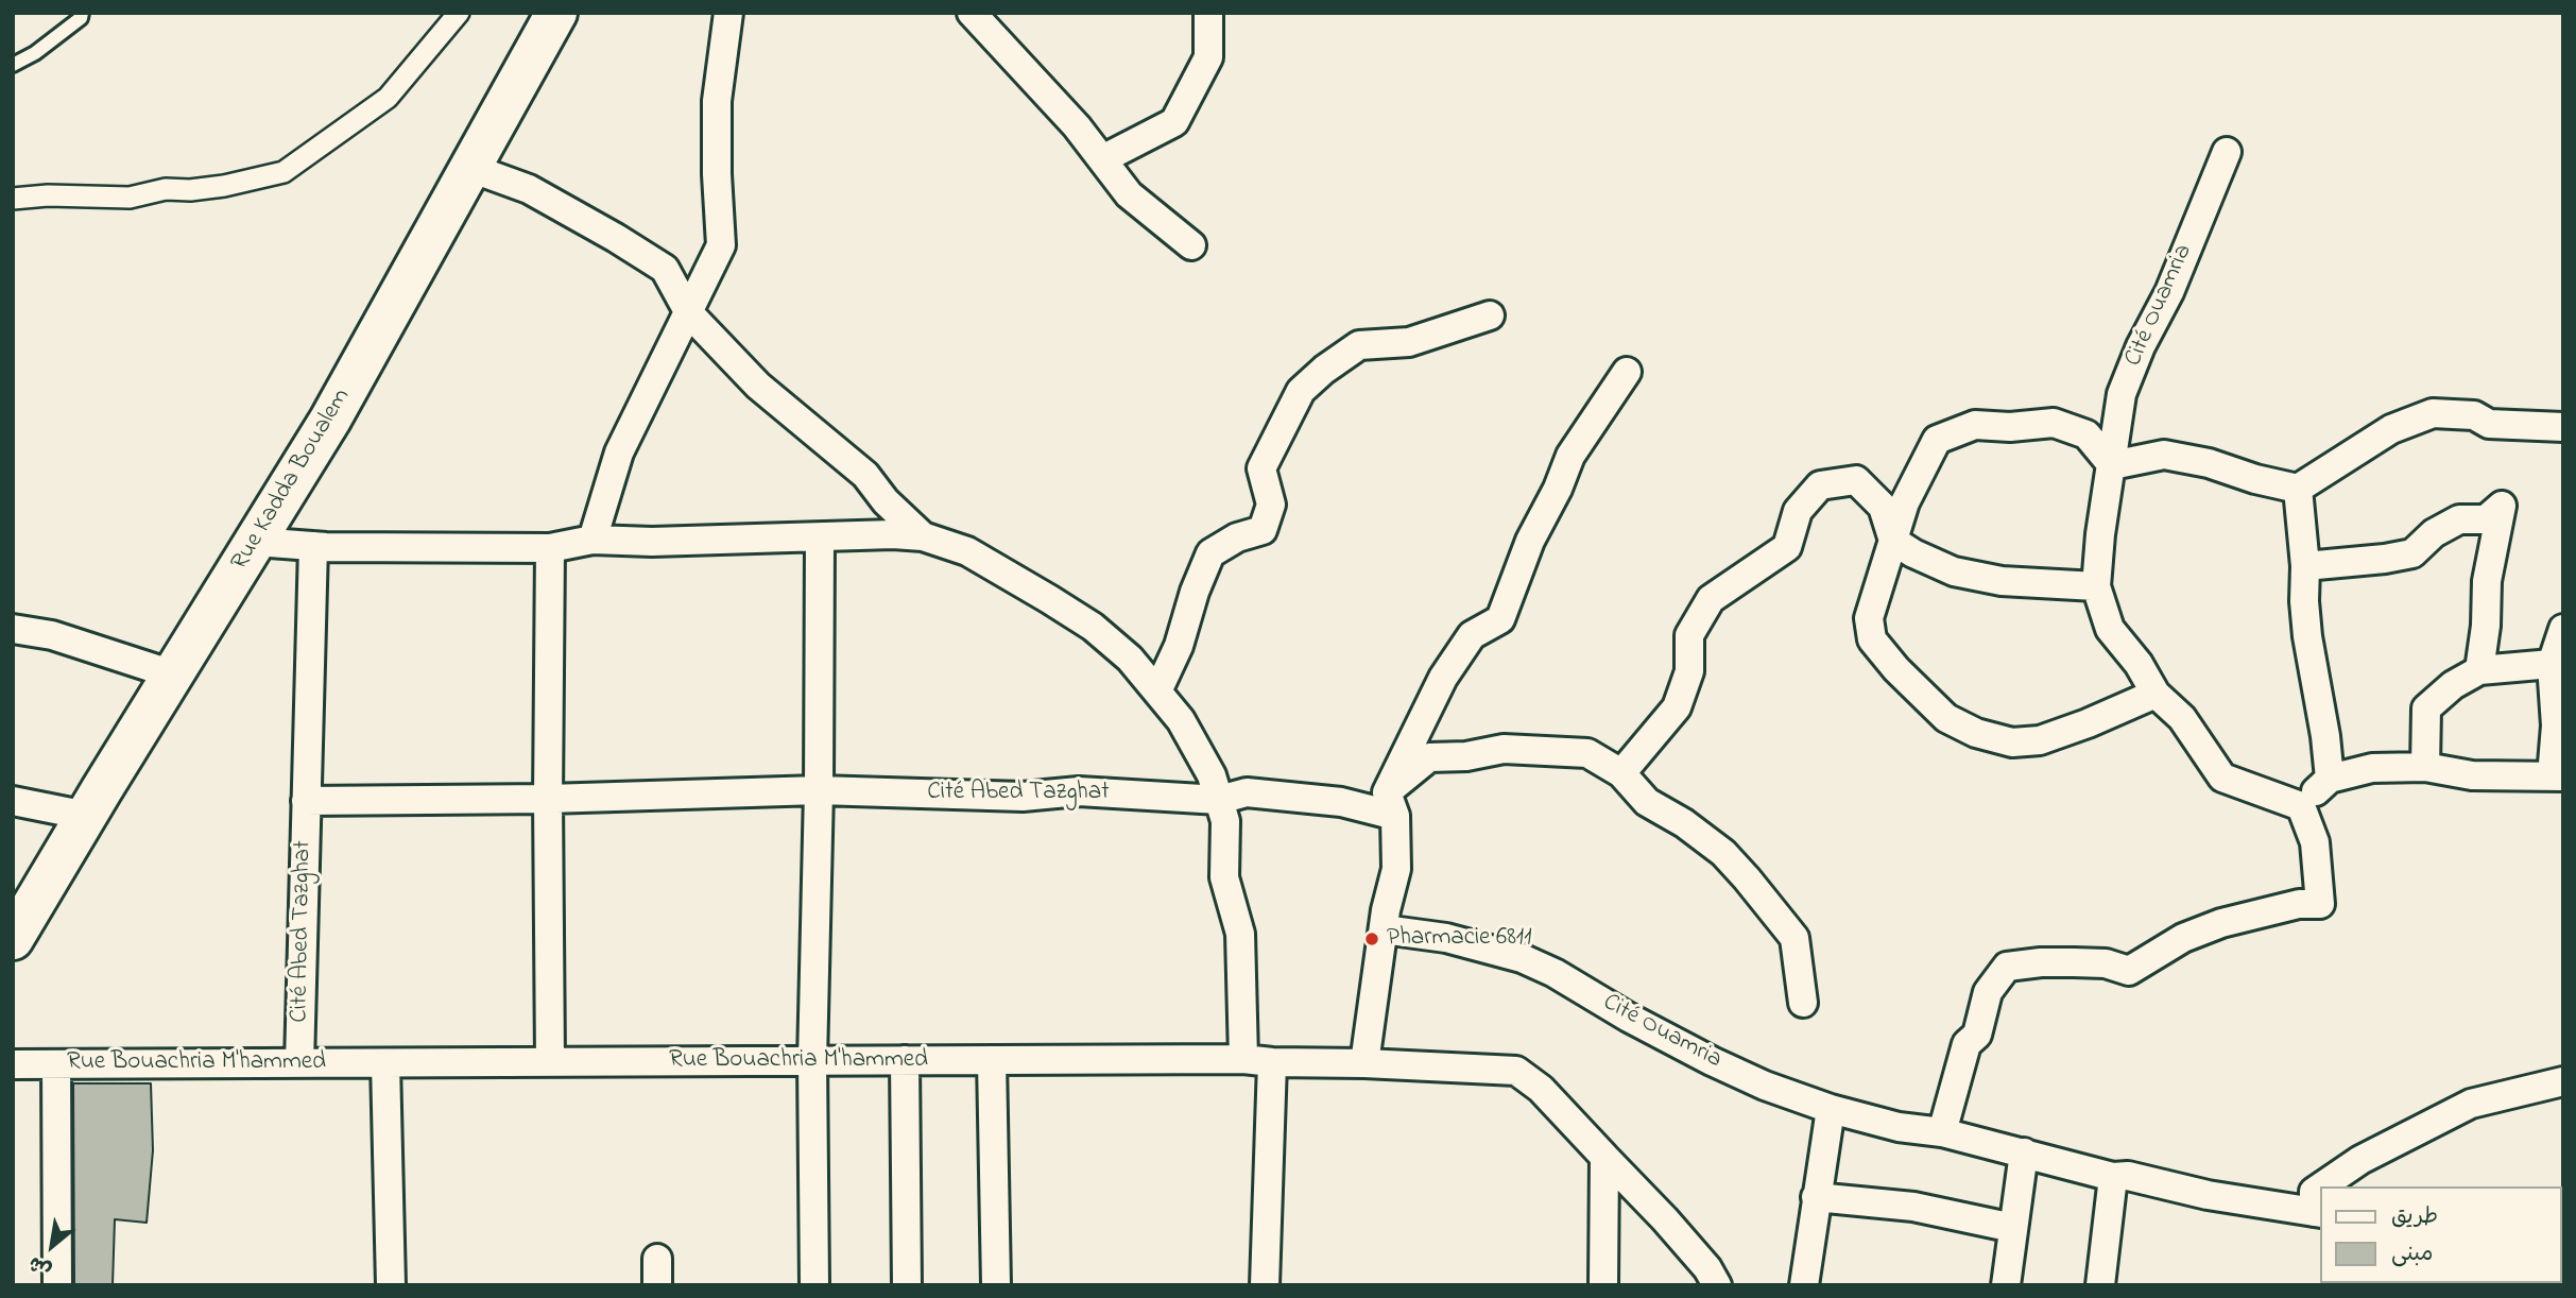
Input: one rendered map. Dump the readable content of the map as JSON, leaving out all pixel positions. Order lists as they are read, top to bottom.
{
  "streets": {
    "main road": ["Rue Kadda Boualem"],
    "street": ["Cité Ouamria", "Cité Abed Tazghat", "Rue Bouachria M'hammed"]
  },
  "crossings": [
    ["Cité Abed Tazghat", "Rue Bouachria M'hammed"]
  ],
  "places": ["Pharmacie 6811"],
  "legend": ["طريق", "مبنى"],
  "north": "bottom left"
}
